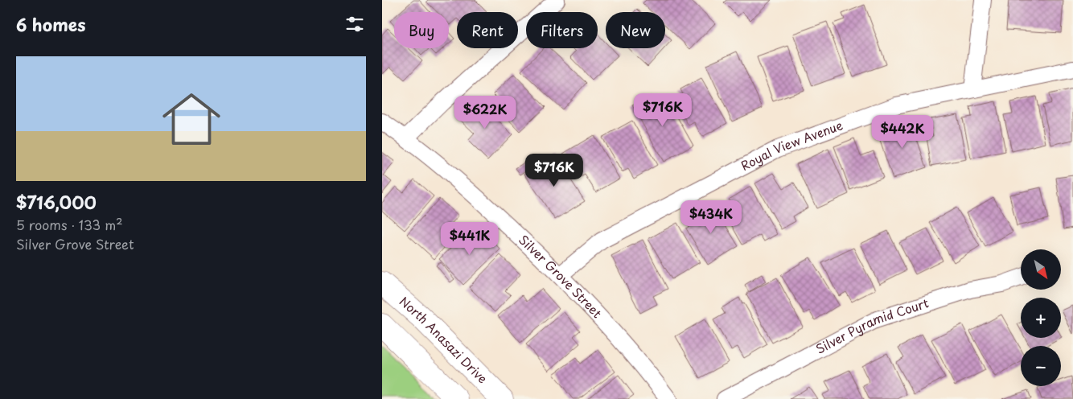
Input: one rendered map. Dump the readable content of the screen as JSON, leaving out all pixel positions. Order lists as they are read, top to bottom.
{
  "streets": {
    "main road": ["North Anasazi Drive"],
    "street": ["Royal View Avenue", "Silver Grove Street", "Silver Pyramid Court"]
  },
  "crossings": [
    ["Royal View Avenue", "Silver Grove Street"]
  ],
  "north": "bottom right",
  "page": {
    "heading": "6 homes",
    "chip": [
      "Buy",
      "Rent",
      "Filters",
      "New"
    ],
    "list": [
      {
        "name": "$716,000",
        "note": "5 rooms · 133 m² · Silver Grove Street"
      }
    ],
    "price": [
      "$716K",
      "$622K",
      "$442K",
      "$716K",
      "$434K",
      "$441K"
    ],
    "map_buttons": ["+", "−"]
  }
}
